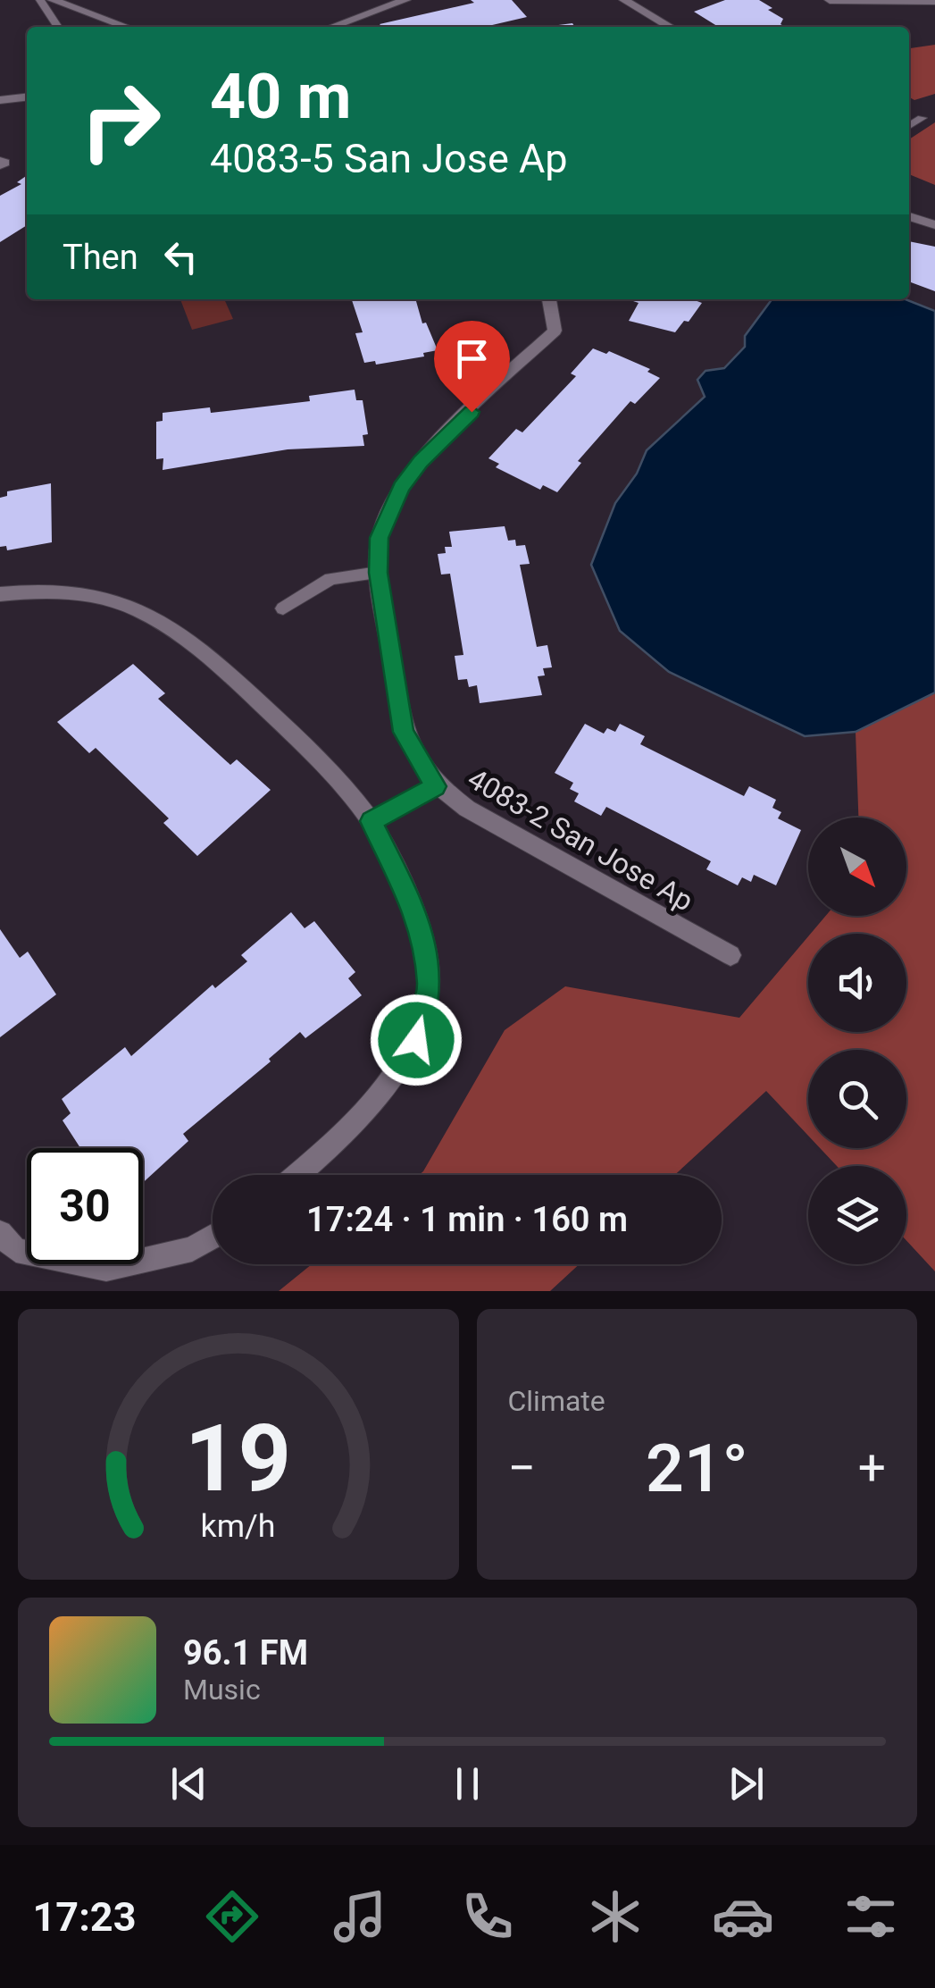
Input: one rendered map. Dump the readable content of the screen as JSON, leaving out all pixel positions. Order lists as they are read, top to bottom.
{
  "streets": {
    "street": ["4083-2 San Jose Ap"]
  },
  "north": "bottom right",
  "page": {
    "turn": ["40 m", "4083-5 San Jose Ap"],
    "then": "Then",
    "limit": "30",
    "trip": "17:24 · 1 min · 160 m",
    "tile": "Climate",
    "heat": ["−", "21°", "+"],
    "song": ["96.1 FM", "Music"],
    "tabs": "17:23",
    "gauge": ["19", "km/h"]
  }
}
